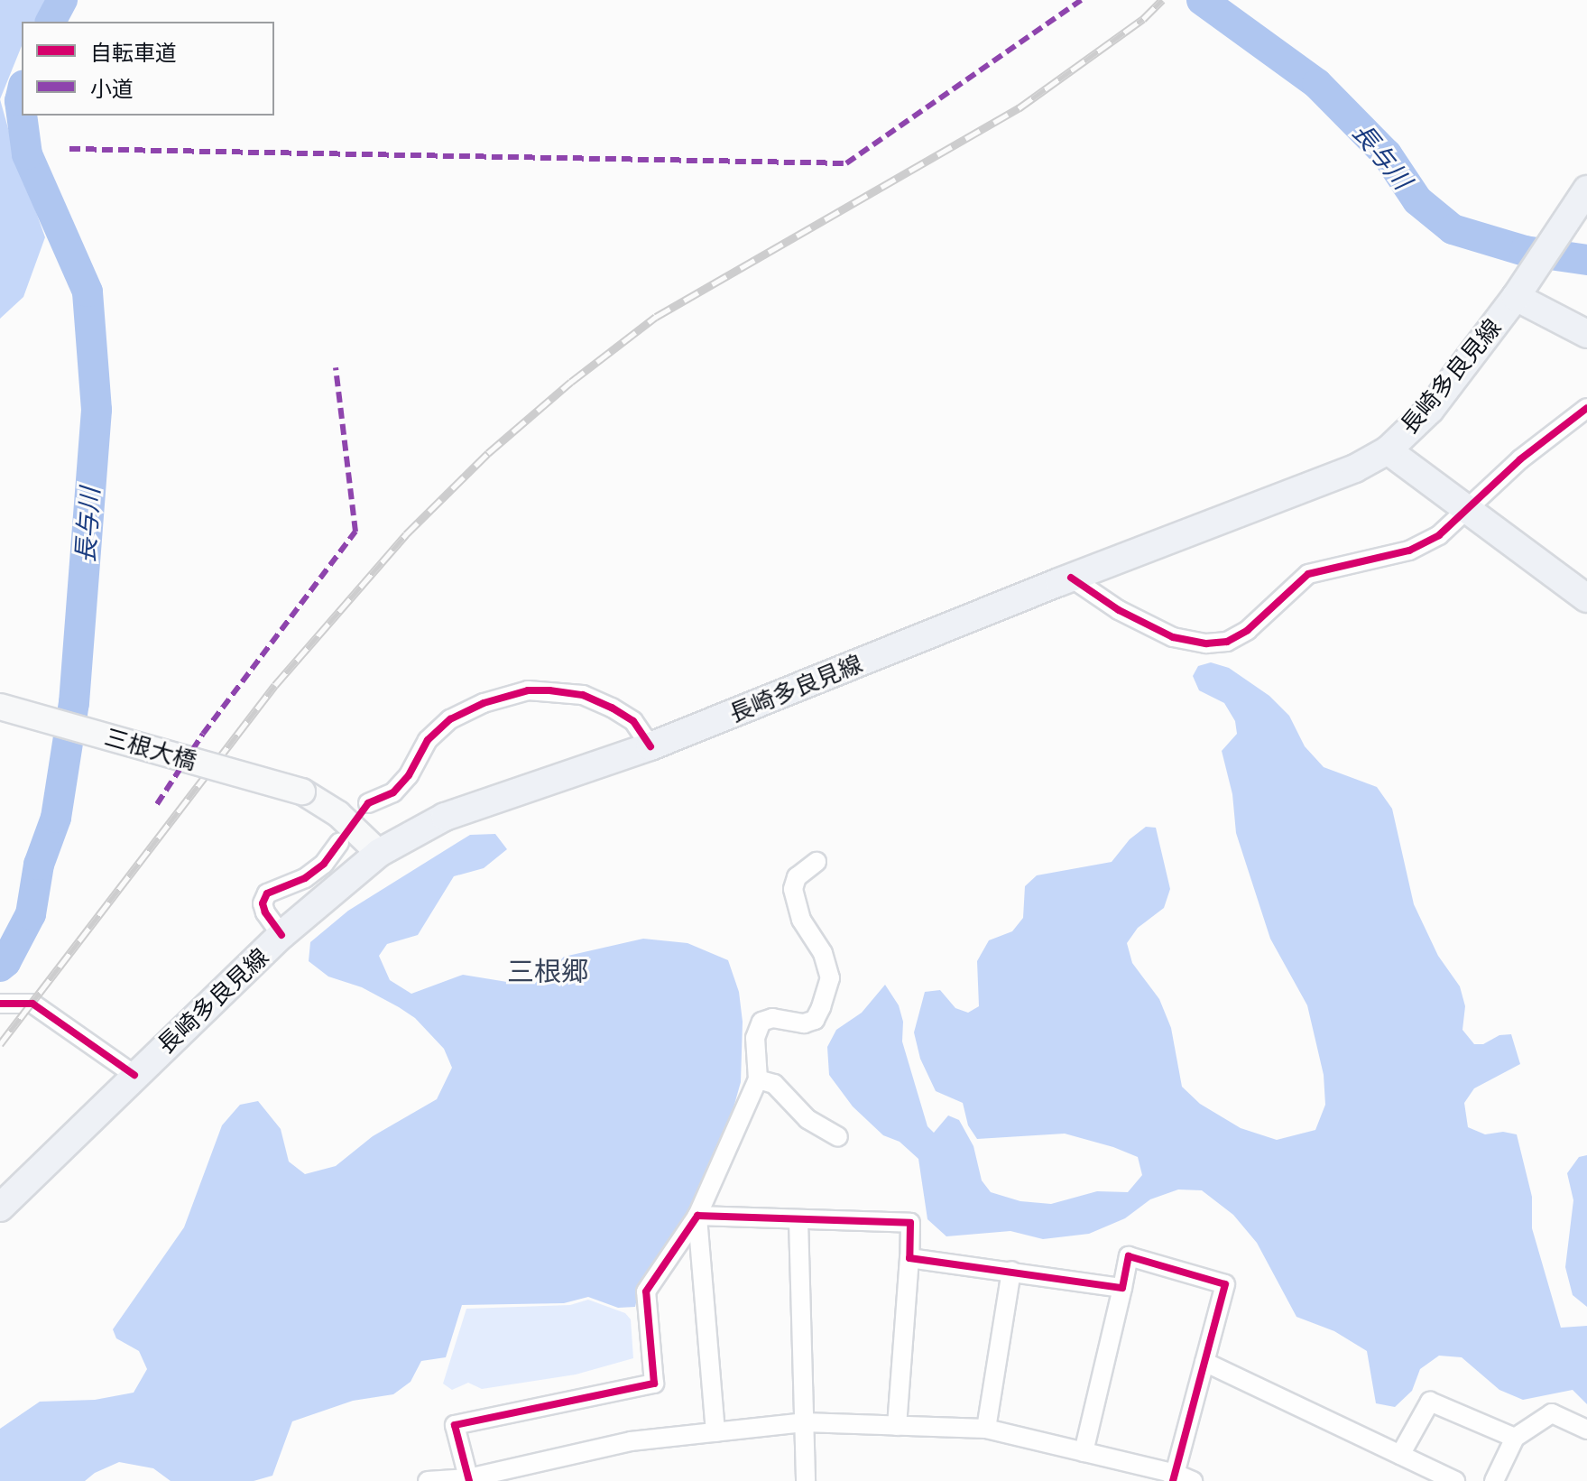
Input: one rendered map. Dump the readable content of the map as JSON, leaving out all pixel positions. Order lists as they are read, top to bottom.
{
  "streets": {
    "main road": ["長崎多良見線"],
    "street": ["三根大橋"]
  },
  "crossings": [
    ["長崎多良見線", "三根大橋"]
  ],
  "districts": ["三根郷"],
  "water": ["長与川"],
  "legend": ["自転車道", "小道"]
}
